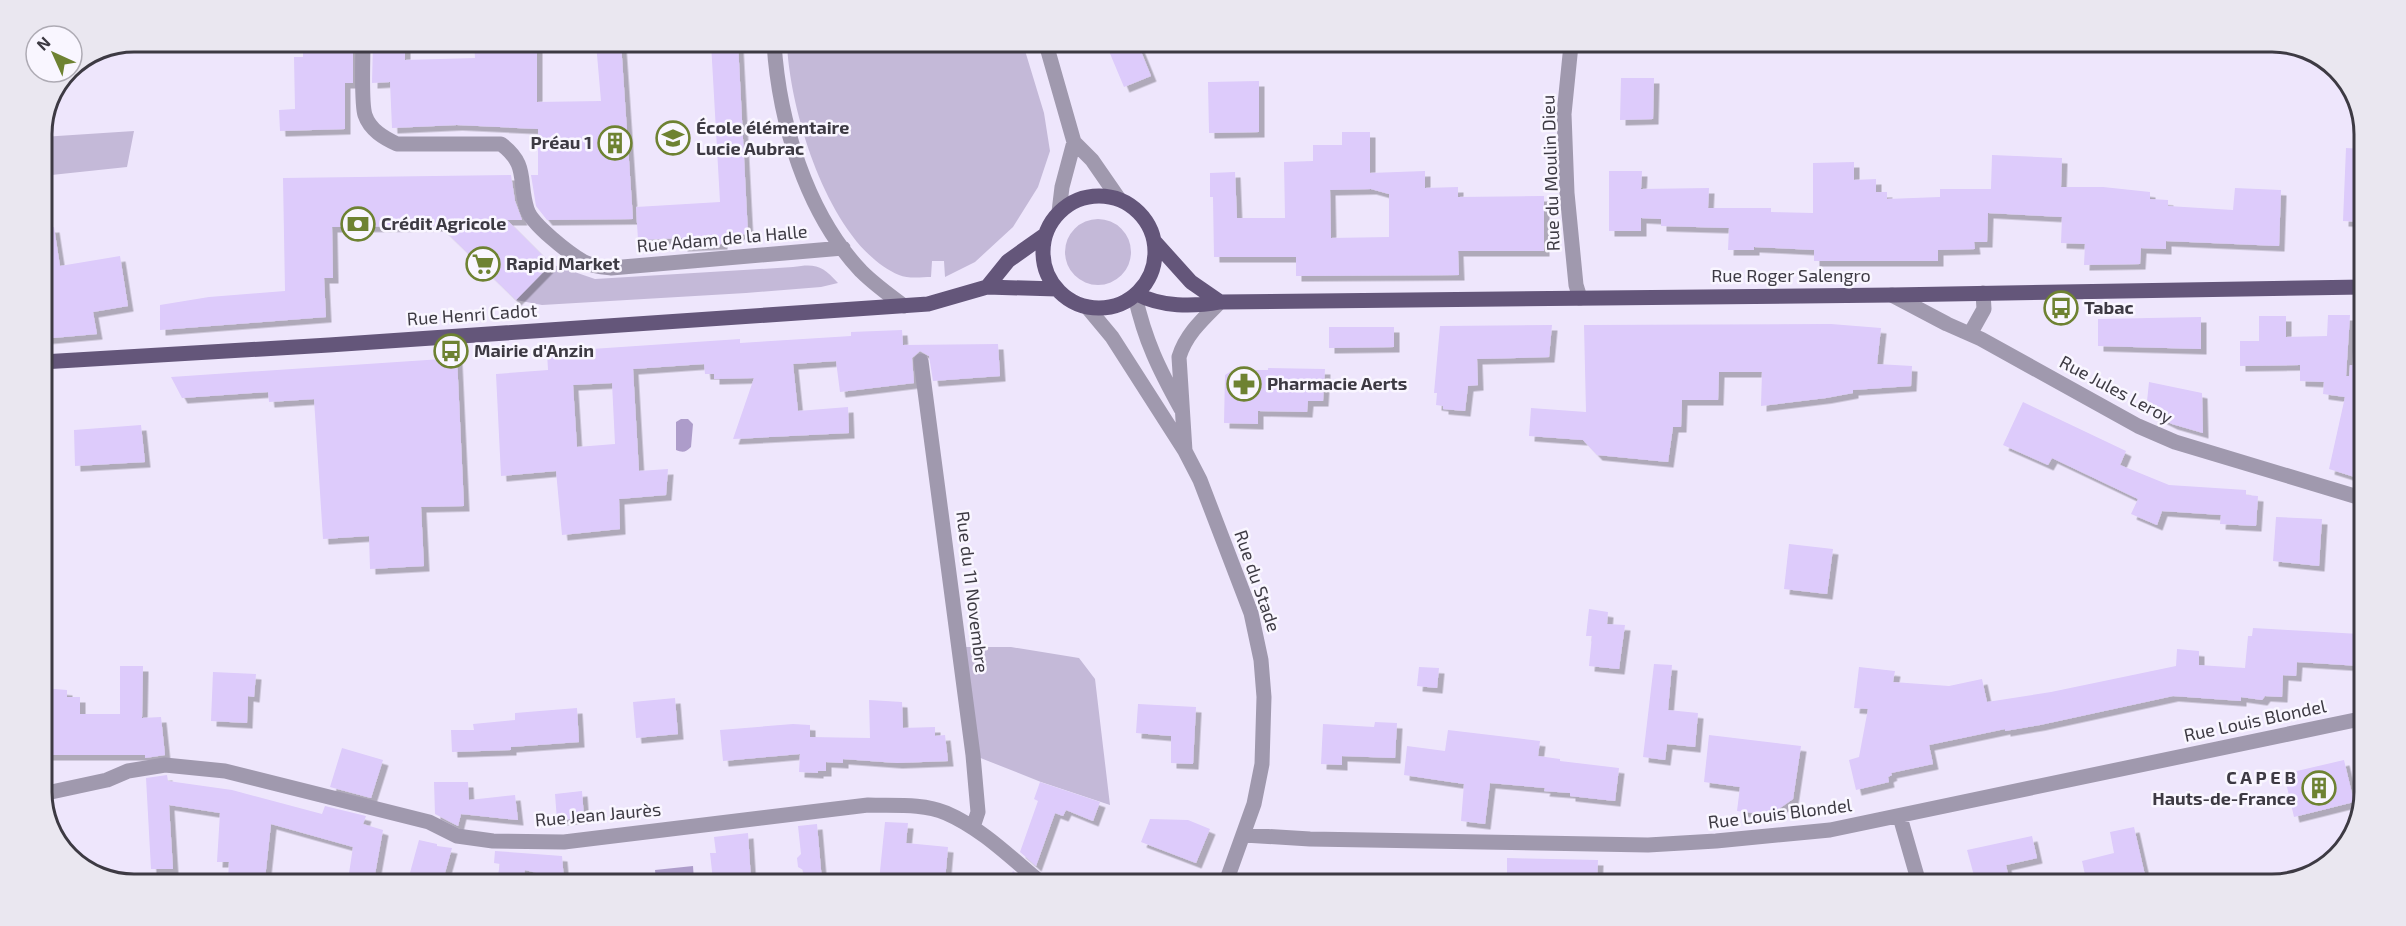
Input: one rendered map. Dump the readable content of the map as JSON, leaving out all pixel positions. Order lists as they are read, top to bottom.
{
  "streets": {
    "main road": ["Rue Roger Salengro", "Rue Henri Cadot"],
    "street": [
      "Rue du Moulin Dieu",
      "Rue Adam de la Halle",
      "Rue Jules Leroy",
      "Rue du Stade",
      "Rue du 11 Novembre",
      "Rue Louis Blondel",
      "Rue Jean Jaurès"
    ]
  },
  "crossings": [
    ["Rue du Moulin Dieu", "Rue Roger Salengro"],
    ["Rue Roger Salengro", "Rue Henri Cadot"],
    ["Rue Roger Salengro", "Rue Jules Leroy"],
    ["Rue Roger Salengro", "Rue du Stade"],
    ["Rue Henri Cadot", "Rue du Stade"],
    ["Rue du Stade", "Rue Louis Blondel"],
    ["Rue du 11 Novembre", "Rue Jean Jaurès"]
  ],
  "places": {
    "school or university": ["École élémentaire Lucie Aubrac"],
    "building": ["Préau 1", "C A P E B Hauts-de-France"],
    "bank": ["Crédit Agricole"],
    "supermarket": ["Rapid Market"],
    "bus stop": ["Tabac", "Mairie d'Anzin"],
    "pharmacy": ["Pharmacie Aerts"]
  },
  "north": "top left"
}
